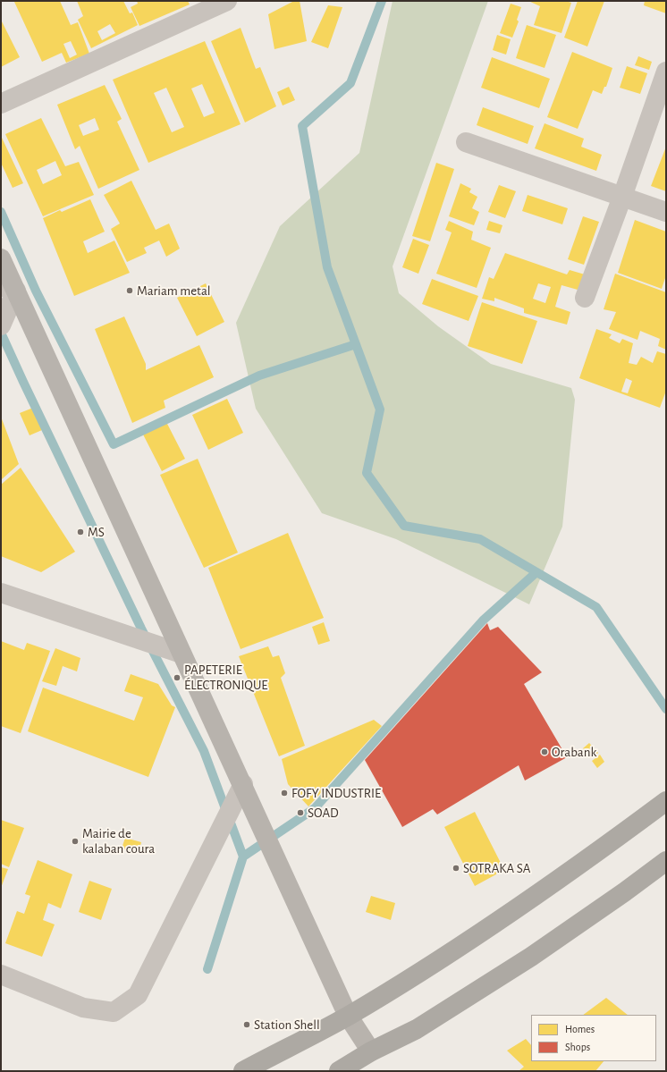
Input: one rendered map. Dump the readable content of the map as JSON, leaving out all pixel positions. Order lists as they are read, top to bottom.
{
  "places": [
    "Mariam metal",
    "MS",
    "PAPETERIE ÉLECTRONIQUE",
    "Orabank",
    "FOFY INDUSTRIE",
    "SOAD",
    "Mairie de kalaban coura",
    "SOTRAKA SA",
    "Station Shell"
  ],
  "legend": ["Homes", "Shops"]
}
